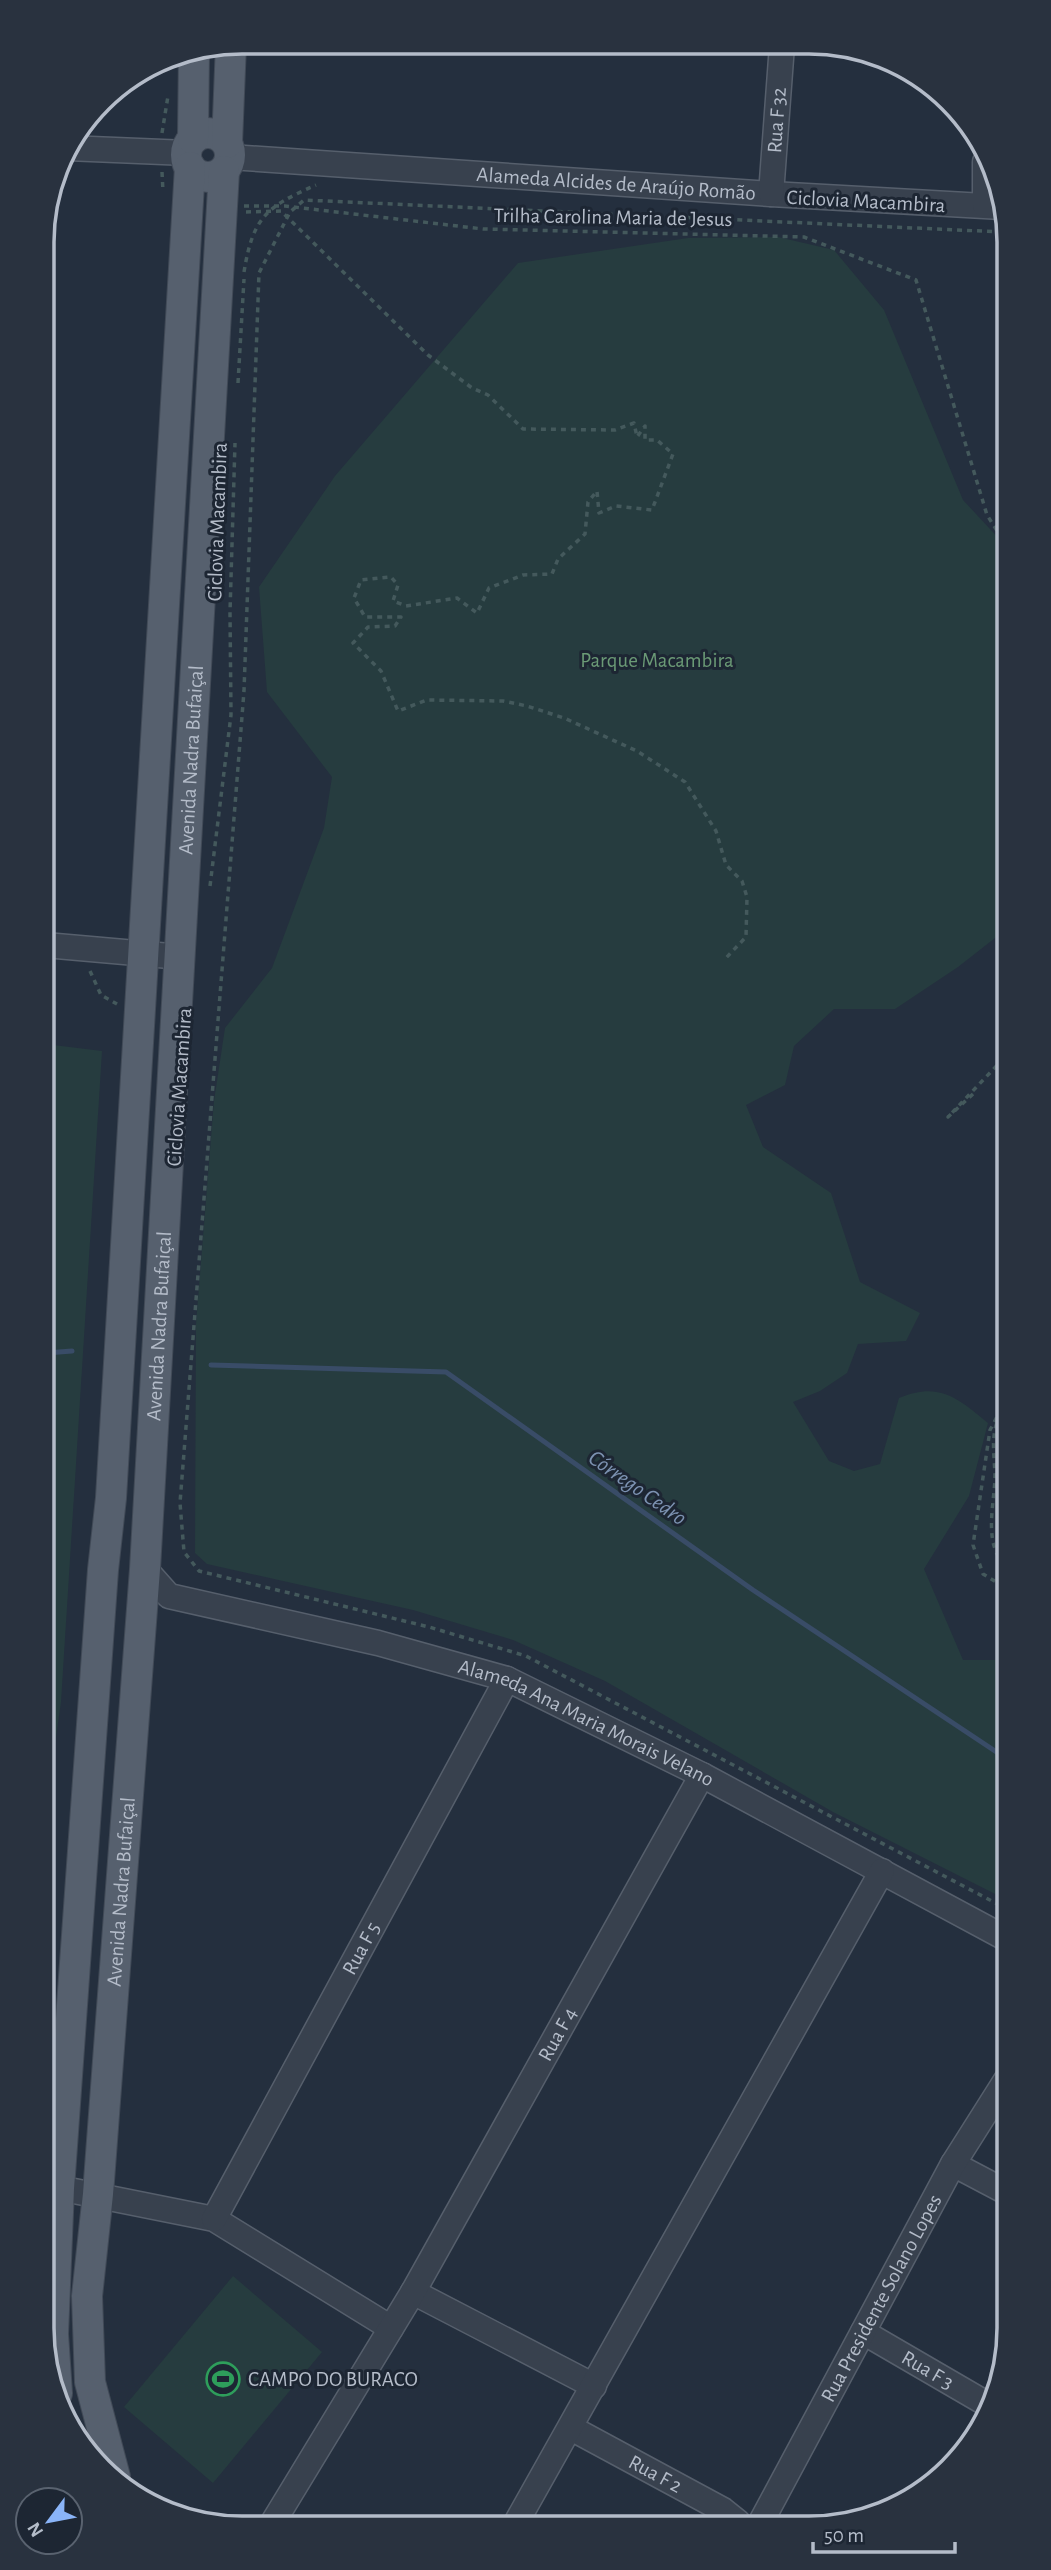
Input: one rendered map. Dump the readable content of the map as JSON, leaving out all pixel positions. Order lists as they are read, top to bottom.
{
  "streets": {
    "main road": ["Avenida Nadra Bufaiçal"],
    "street": [
      "Rua F 32",
      "Alameda Alcides de Araújo Romão",
      "Alameda Ana Maria Morais Velano",
      "Rua F 5",
      "Rua F 4",
      "Rua Presidente Solano Lopes",
      "Rua F 3",
      "Rua F 2"
    ],
    "path": ["Ciclovia Macambira", "Trilha Carolina Maria de Jesus"]
  },
  "crossings": [
    ["Rua F 32", "Alameda Alcides de Araújo Romão"],
    ["Alameda Alcides de Araújo Romão", "Avenida Nadra Bufaiçal"],
    ["Avenida Nadra Bufaiçal", "Alameda Ana Maria Morais Velano"],
    ["Alameda Ana Maria Morais Velano", "Rua F 5"],
    ["Alameda Ana Maria Morais Velano", "Rua F 4"],
    ["Rua Presidente Solano Lopes", "Rua F 3"]
  ],
  "water": ["Córrego Cedro"],
  "parks": ["Parque Macambira"],
  "places": {
    "sports": ["CAMPO DO BURACO"]
  },
  "scale_bar": "50 m",
  "north": "bottom left"
}
